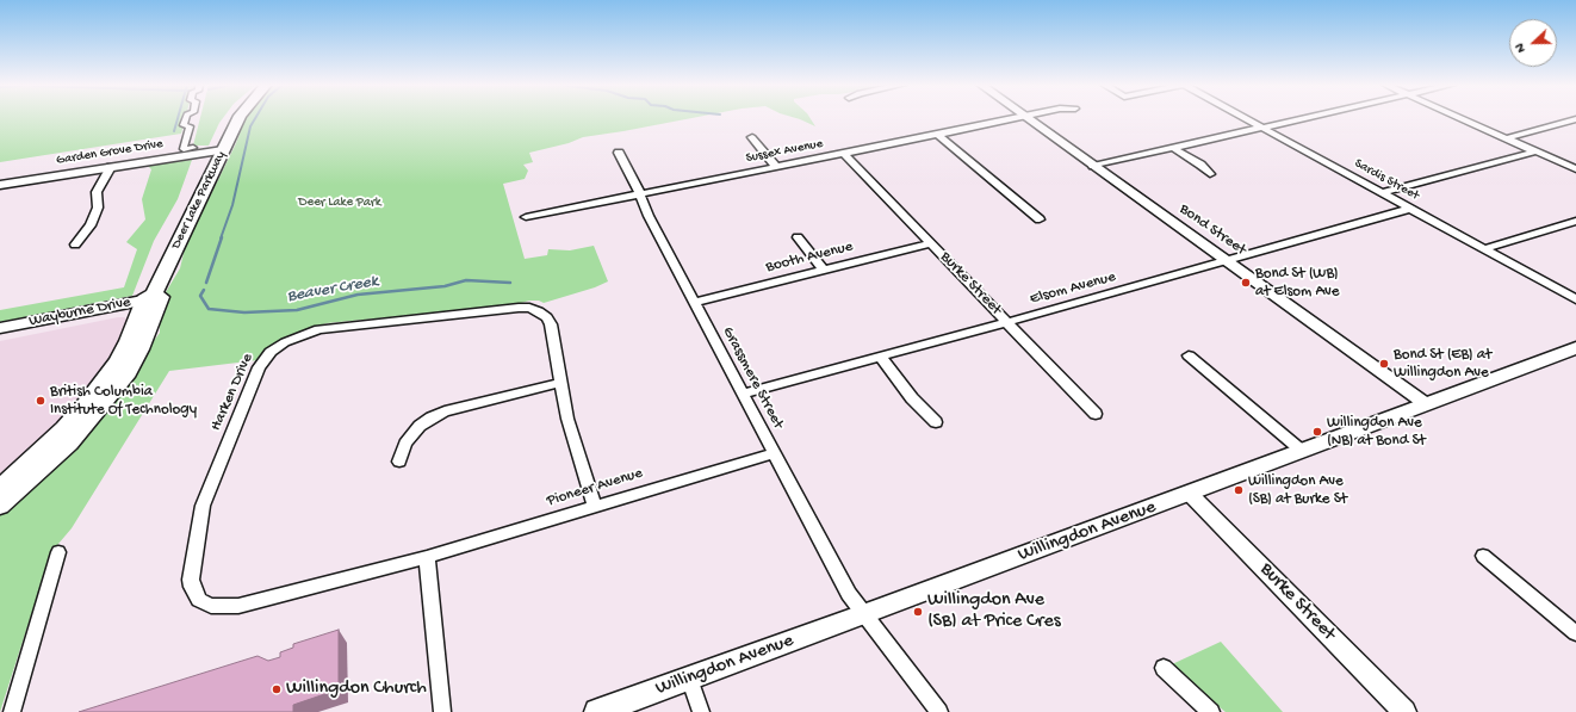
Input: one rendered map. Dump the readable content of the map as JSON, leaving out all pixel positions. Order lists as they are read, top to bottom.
{
  "streets": {
    "main road": ["Deer Lake Parkway", "Willingdon Avenue"],
    "street": [
      "Sussex Avenue",
      "Garden Grove Drive",
      "Sardis Street",
      "Bond Street",
      "Booth Avenue",
      "Burke Street",
      "Elsom Avenue",
      "Wayburne Drive",
      "Grassmere Street",
      "Harken Drive",
      "Pioneer Avenue"
    ]
  },
  "crossings": [
    ["Sussex Avenue", "Burke Street"],
    ["Sussex Avenue", "Grassmere Street"],
    ["Garden Grove Drive", "Deer Lake Parkway"],
    ["Sardis Street", "Elsom Avenue"],
    ["Deer Lake Parkway", "Wayburne Drive"],
    ["Bond Street", "Elsom Avenue"],
    ["Bond Street", "Willingdon Avenue"],
    ["Booth Avenue", "Burke Street"],
    ["Booth Avenue", "Grassmere Street"],
    ["Burke Street", "Elsom Avenue"],
    ["Burke Street", "Willingdon Avenue"],
    ["Elsom Avenue", "Grassmere Street"],
    ["Grassmere Street", "Pioneer Avenue"],
    ["Grassmere Street", "Willingdon Avenue"],
    ["Harken Drive", "Pioneer Avenue"]
  ],
  "water": ["Beaver Creek"],
  "parks": ["Deer Lake Park"],
  "places": [
    "Bond St (WB) at Elsom Ave",
    "Bond St (EB) at Willingdon Ave",
    "British Columbia Institute Of Technology",
    "Willingdon Ave (NB) at Bond St",
    "Willingdon Ave (SB) at Burke St",
    "Willingdon Ave (SB) at Price Cres",
    "Willingdon Church"
  ],
  "north": "left"
}
